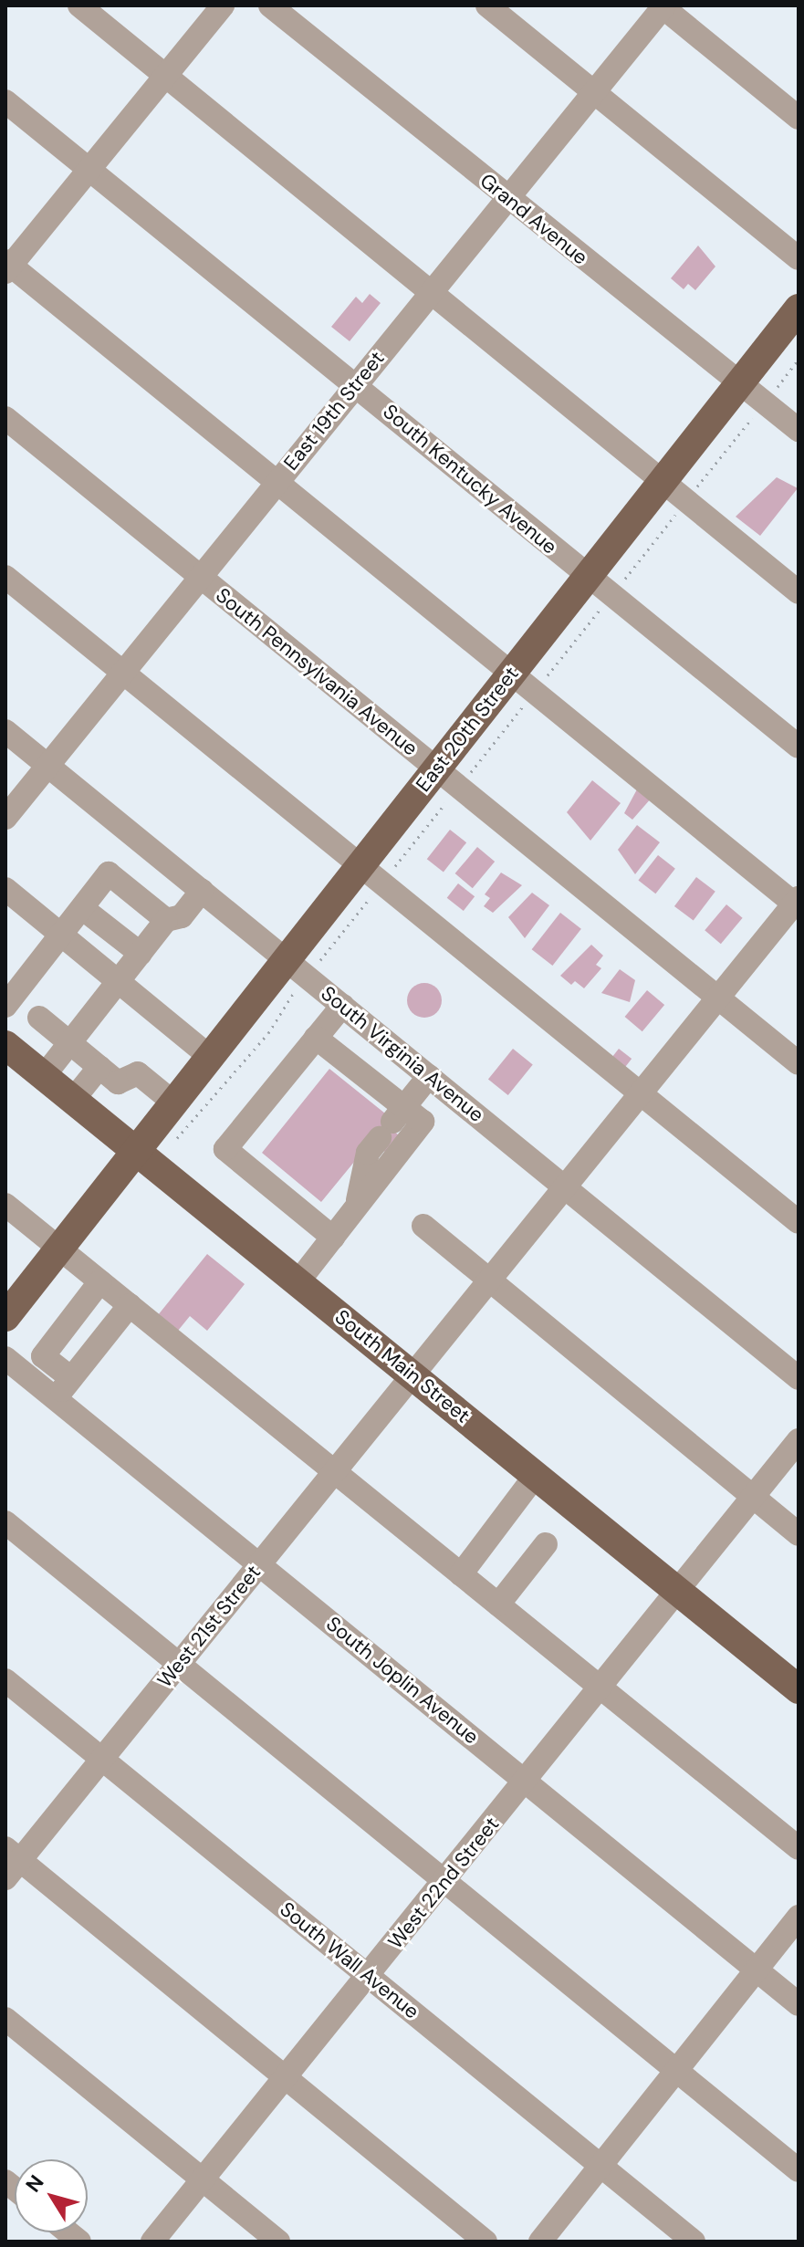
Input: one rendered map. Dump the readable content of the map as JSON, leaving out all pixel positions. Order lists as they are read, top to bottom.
{
  "streets": {
    "main road": ["East 20th Street", "South Main Street"],
    "street": [
      "Grand Avenue",
      "East 19th Street",
      "South Kentucky Avenue",
      "South Pennsylvania Avenue",
      "South Virginia Avenue",
      "West 21st Street",
      "South Joplin Avenue",
      "West 22nd Street",
      "South Wall Avenue"
    ]
  },
  "crossings": [
    ["Grand Avenue", "East 19th Street"],
    ["Grand Avenue", "East 20th Street"],
    ["East 19th Street", "South Kentucky Avenue"],
    ["East 19th Street", "South Pennsylvania Avenue"],
    ["East 19th Street", "South Virginia Avenue"],
    ["South Kentucky Avenue", "East 20th Street"],
    ["South Pennsylvania Avenue", "East 20th Street"],
    ["South Pennsylvania Avenue", "West 21st Street"],
    ["East 20th Street", "South Virginia Avenue"],
    ["East 20th Street", "South Main Street"],
    ["South Virginia Avenue", "West 21st Street"],
    ["South Main Street", "West 21st Street"],
    ["South Main Street", "West 22nd Street"],
    ["West 21st Street", "South Joplin Avenue"],
    ["West 21st Street", "South Wall Avenue"],
    ["South Joplin Avenue", "West 22nd Street"],
    ["West 22nd Street", "South Wall Avenue"]
  ],
  "north": "top left"
}
